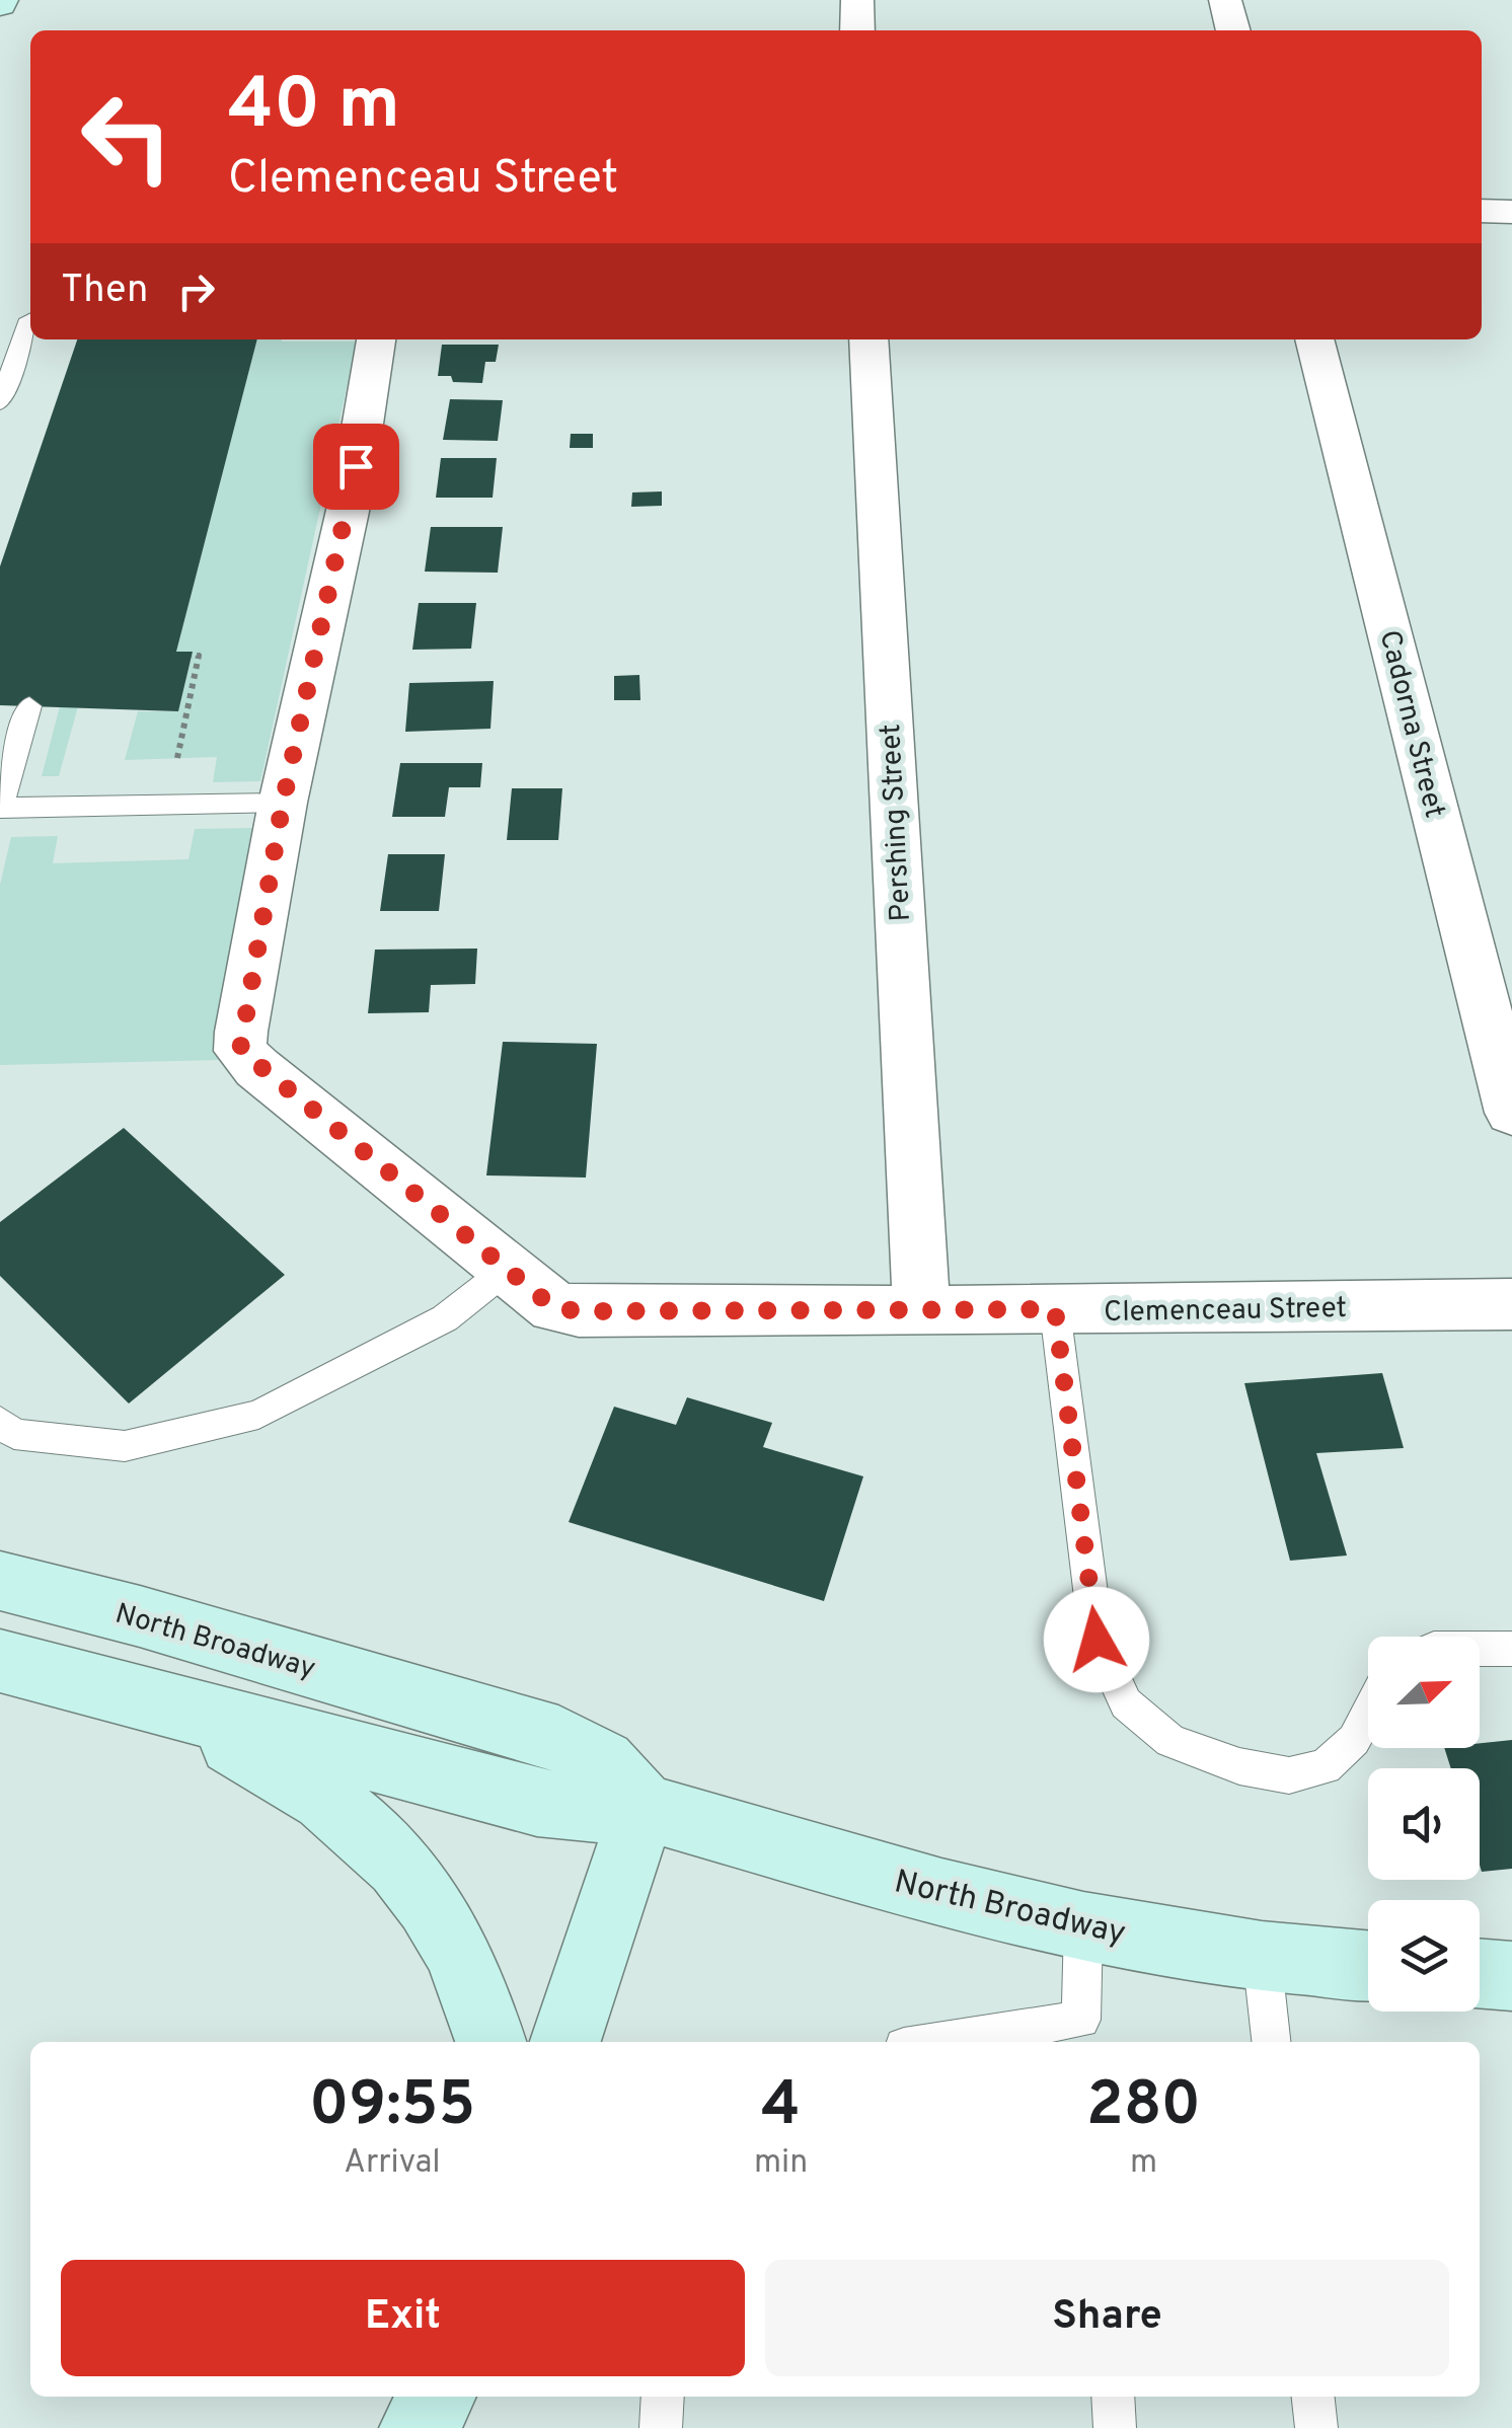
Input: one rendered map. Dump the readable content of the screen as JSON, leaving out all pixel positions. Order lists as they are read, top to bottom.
{
  "streets": {
    "main road": ["North Broadway"],
    "street": ["Cadorna Street", "Pershing Street", "Clemenceau Street"]
  },
  "crossings": [
    ["Pershing Street", "Clemenceau Street"]
  ],
  "north": "top right",
  "page": {
    "turn": ["40 m", "Clemenceau Street"],
    "then": "Then",
    "eta": [
      "09:55",
      "Arrival",
      "4",
      "min",
      "280",
      "m"
    ],
    "buttons": ["Exit", "Share"]
  }
}
